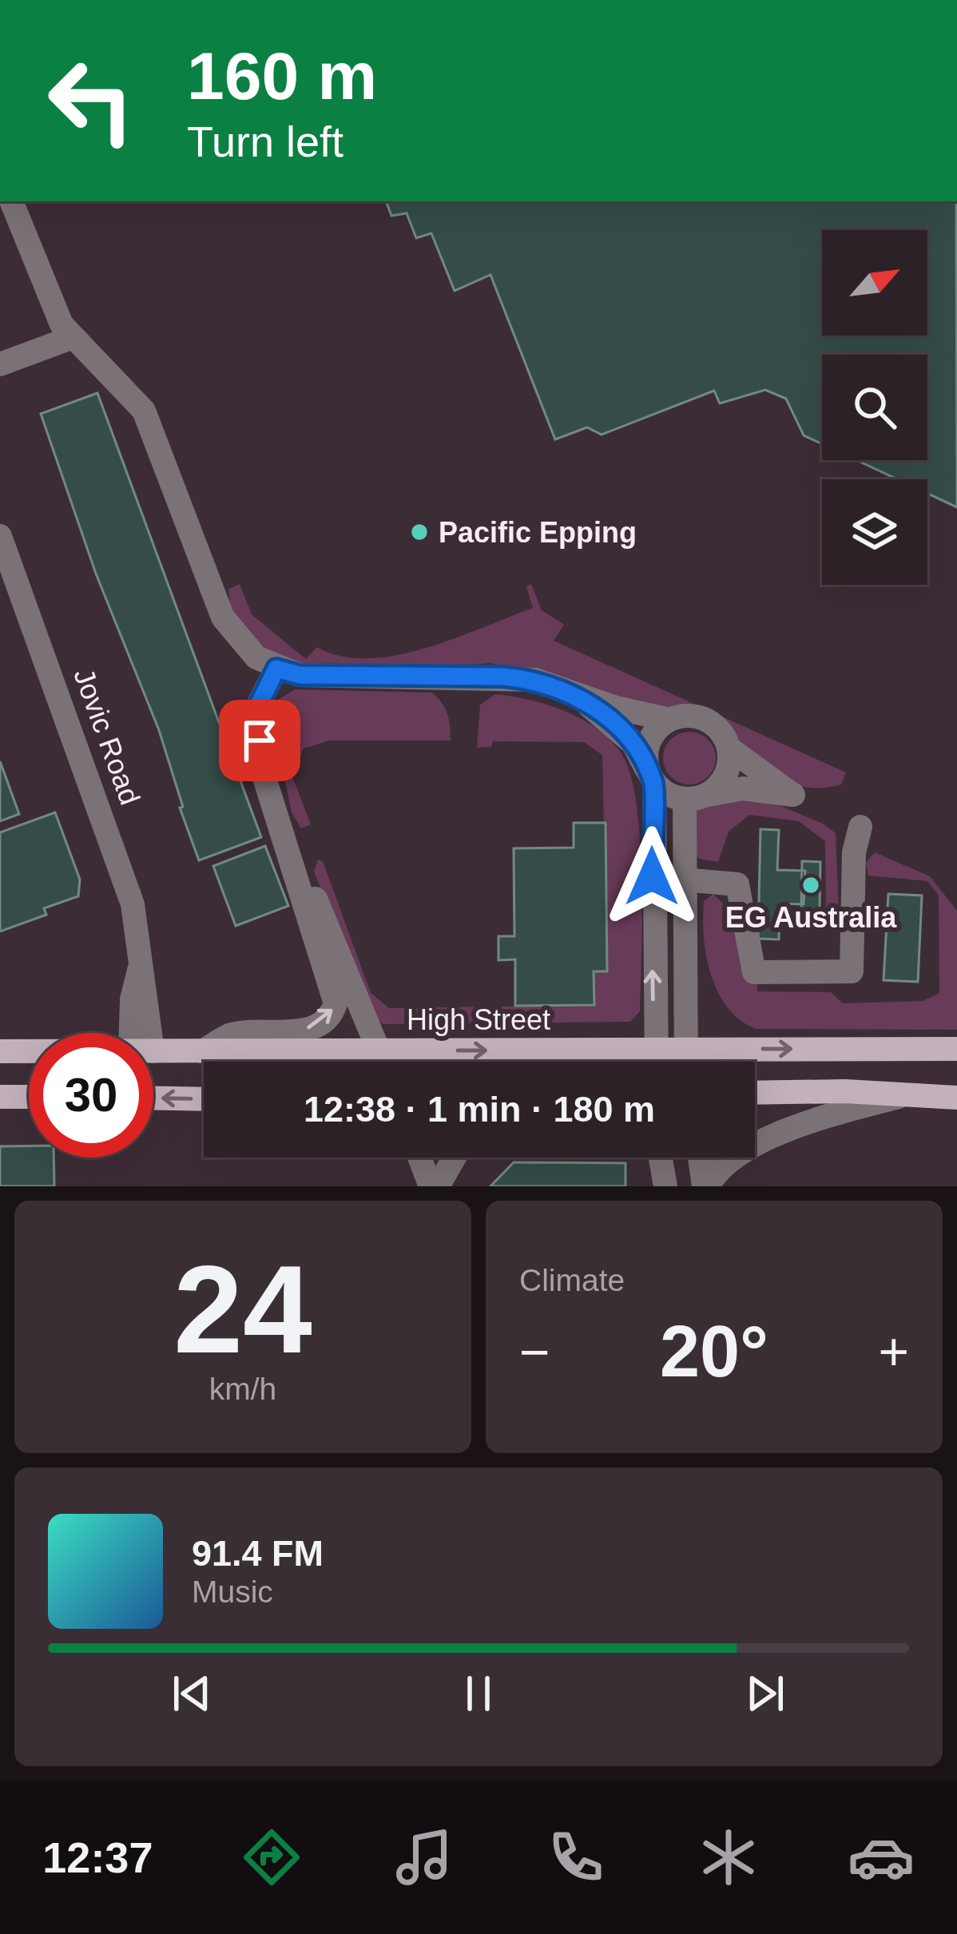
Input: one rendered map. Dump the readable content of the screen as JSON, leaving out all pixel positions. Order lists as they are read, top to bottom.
{
  "streets": {
    "main road": ["High Street"],
    "street": ["Jovic Road"]
  },
  "places": ["Pacific Epping", "EG Australia"],
  "north": "top right",
  "page": {
    "turn": ["160 m", "Turn left"],
    "limit": "30",
    "trip": "12:38 · 1 min · 180 m",
    "tile": [
      ["24", "km/h"],
      "Climate"
    ],
    "heat": ["−", "20°", "+"],
    "song": ["91.4 FM", "Music"],
    "tabs": "12:37"
  }
}
